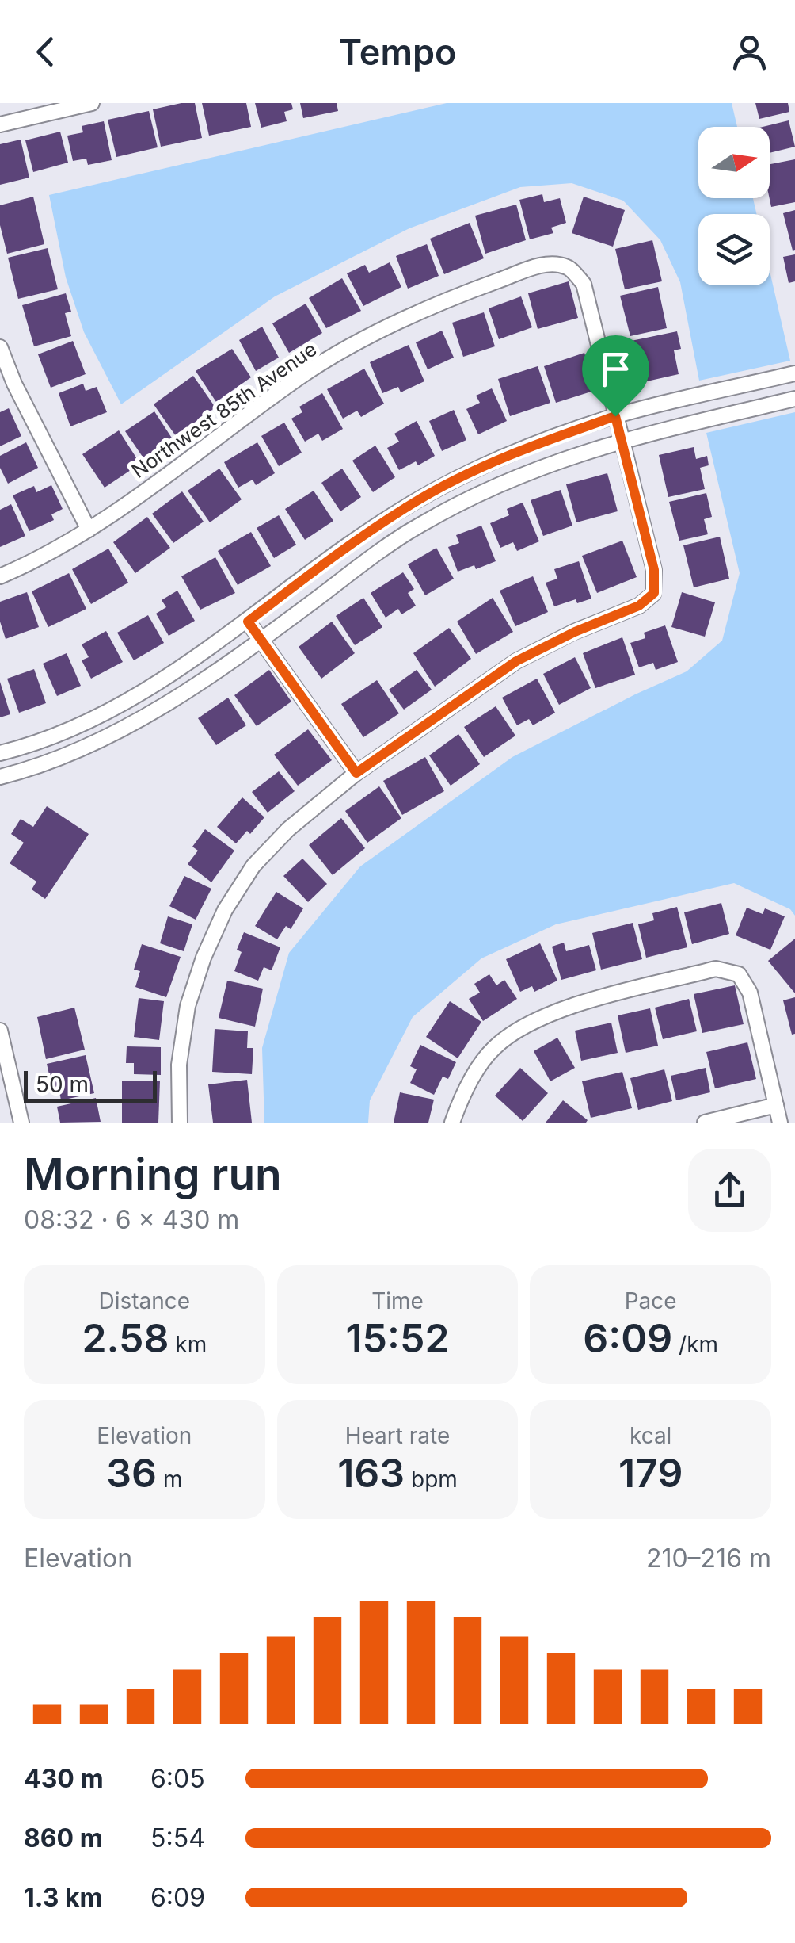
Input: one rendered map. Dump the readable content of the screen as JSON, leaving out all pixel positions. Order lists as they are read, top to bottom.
{
  "streets": {
    "street": ["Northwest 85th Avenue"]
  },
  "scale_bar": "50 m",
  "north": "right",
  "page": {
    "header": "Tempo",
    "scale": "50 m",
    "heading": ["Morning run", "08:32 · 6 × 430 m"],
    "stats": [
      ["Distance", "2.58 km"],
      ["Time", "15:52"],
      ["Pace", "6:09 /km"],
      ["Elevation", "36 m"],
      ["Heart rate", "163 bpm"],
      ["kcal", "179"]
    ],
    "chart": ["Elevation", "210–216 m"],
    "list": [
      {
        "name": "430 m",
        "note": "6:05"
      },
      {
        "name": "860 m",
        "note": "5:54"
      },
      {
        "name": "1.3 km",
        "note": "6:09"
      }
    ]
  }
}
